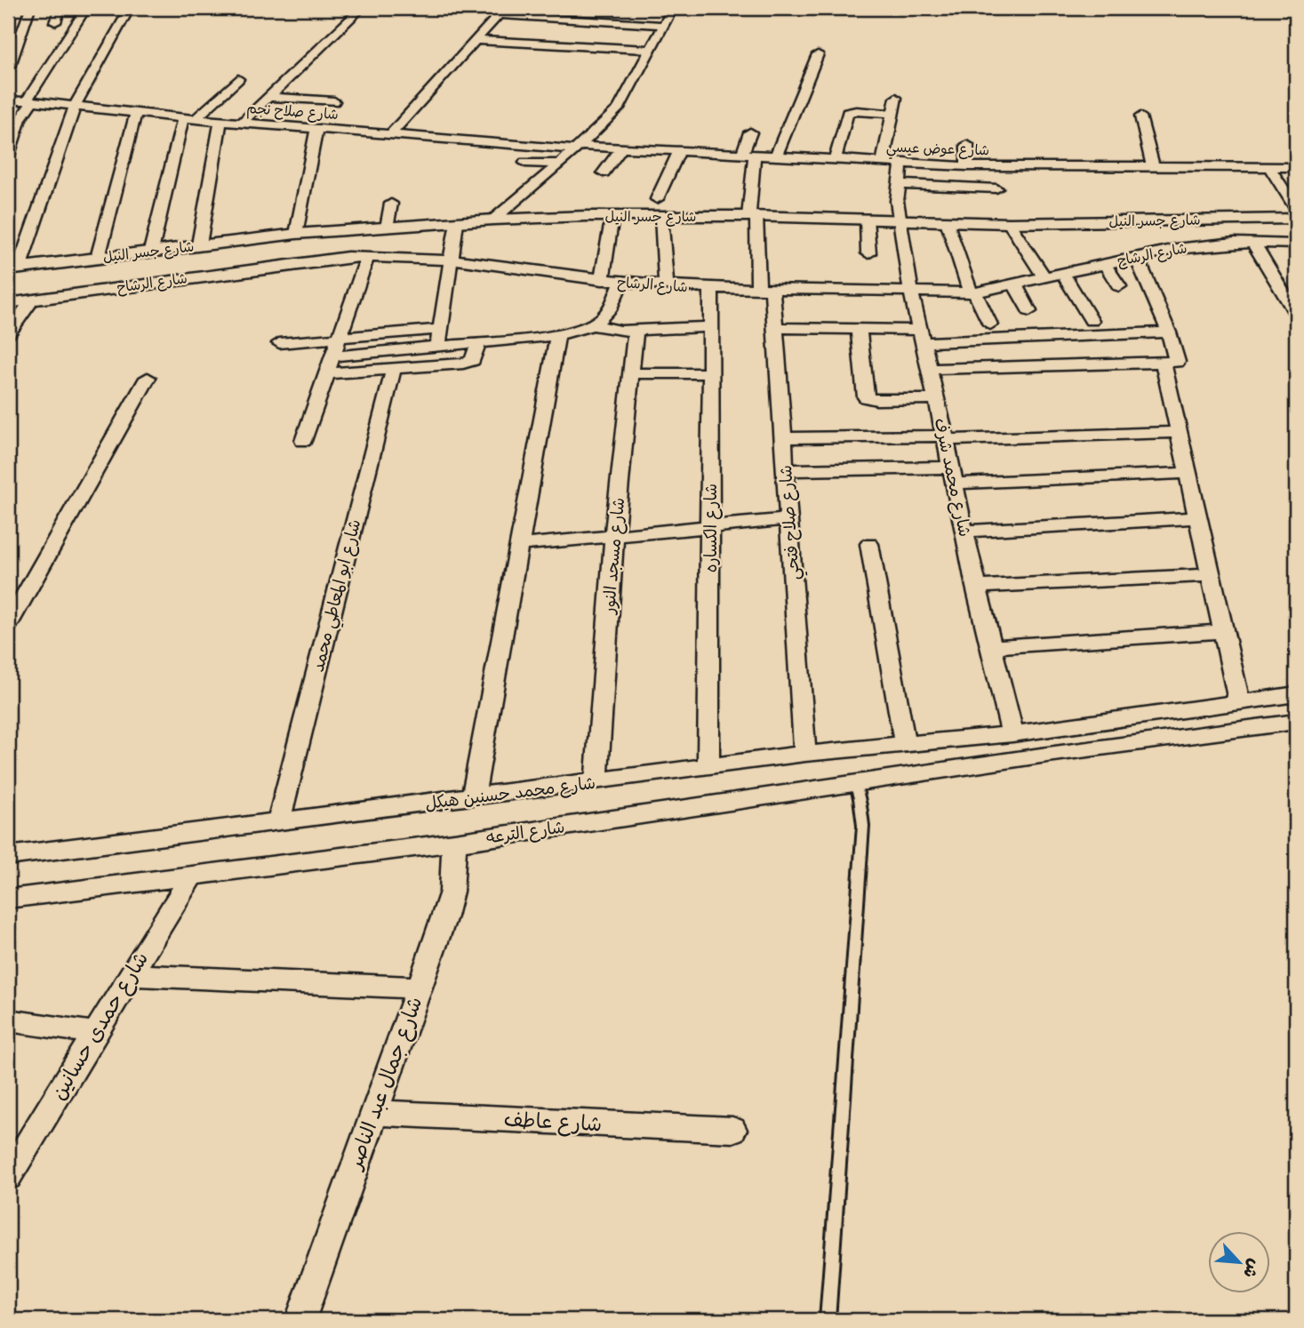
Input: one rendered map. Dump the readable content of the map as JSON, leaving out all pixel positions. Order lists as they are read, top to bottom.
{
  "streets": {
    "street": [
      "شارع صلاح نجم",
      "شارع عوض عيسي",
      "شارع جسر النيل",
      "شارع الرشاح",
      "شارع محمد شرف",
      "شارع صلاح فتحي",
      "شارع الكساره",
      "شارع مسجد النور",
      "شارع ابو المعاطي محمد",
      "شارع محمد حسنين هيكل",
      "شارع الترعه",
      "شارع حمدى حسانين",
      "شارع جمال عبد الناصر",
      "شارع عاطف"
    ]
  },
  "crossings": [
    ["شارع صلاح نجم", "شارع عوض عيسي"],
    ["شارع عوض عيسي", "شارع صلاح فتحي"],
    ["شارع جسر النيل", "شارع الرشاح"],
    ["شارع جسر النيل", "شارع محمد شرف"],
    ["شارع جسر النيل", "شارع صلاح فتحي"],
    ["شارع الرشاح", "شارع محمد شرف"],
    ["شارع الرشاح", "شارع صلاح فتحي"],
    ["شارع الرشاح", "شارع الكساره"],
    ["شارع محمد شرف", "شارع محمد حسنين هيكل"],
    ["شارع صلاح فتحي", "شارع محمد حسنين هيكل"],
    ["شارع الكساره", "شارع محمد حسنين هيكل"],
    ["شارع مسجد النور", "شارع محمد حسنين هيكل"],
    ["شارع ابو المعاطي محمد", "شارع محمد حسنين هيكل"],
    ["شارع الترعه", "شارع حمدى حسانين"],
    ["شارع الترعه", "شارع جمال عبد الناصر"],
    ["شارع جمال عبد الناصر", "شارع عاطف"]
  ],
  "north": "bottom right"
}
